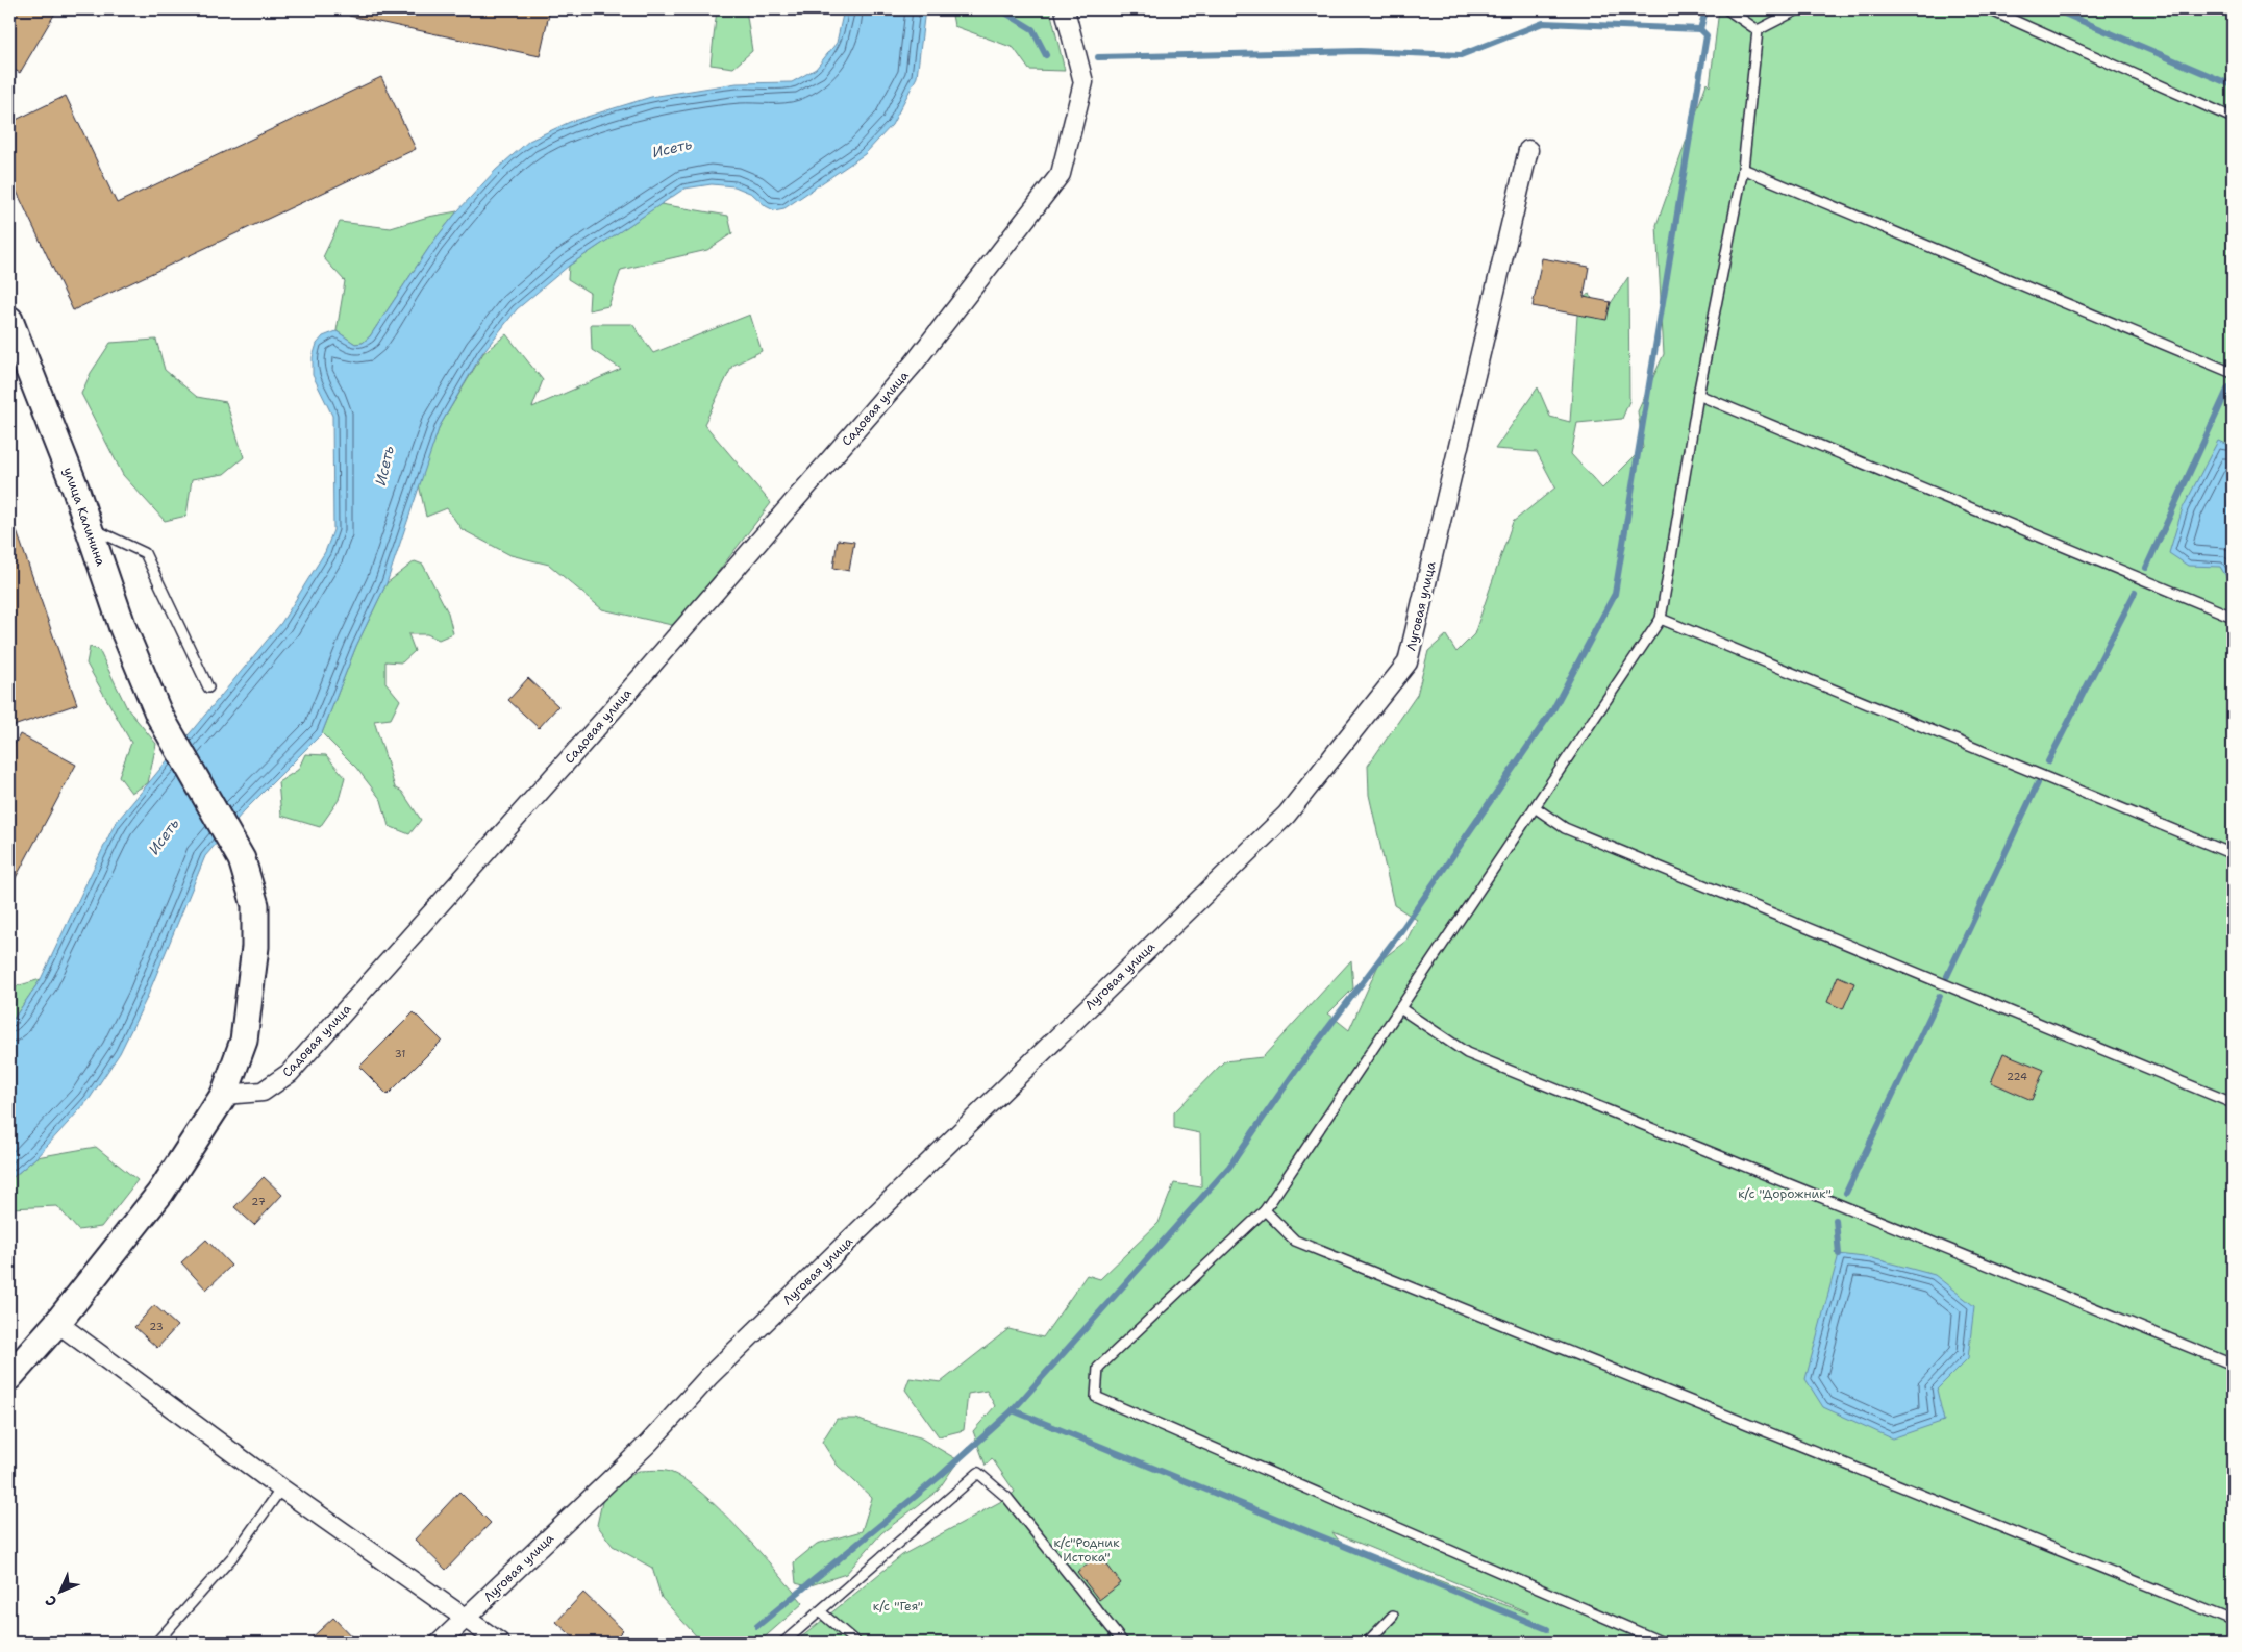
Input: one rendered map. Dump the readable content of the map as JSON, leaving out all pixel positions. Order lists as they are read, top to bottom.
{
  "streets": {
    "main road": ["улица Калинина"],
    "street": ["Садовая улица", "Луговая улица"]
  },
  "crossings": [
    ["Садовая улица", "улица Калинина"]
  ],
  "water": ["Исеть"],
  "parks": ["к/с \"Дорожник\"", "к/с\"Родник Истока\"", "к/с \"Гея\""],
  "house_numbers": [
    "31",
    "224",
    "27",
    "23"
  ],
  "north": "bottom left"
}
